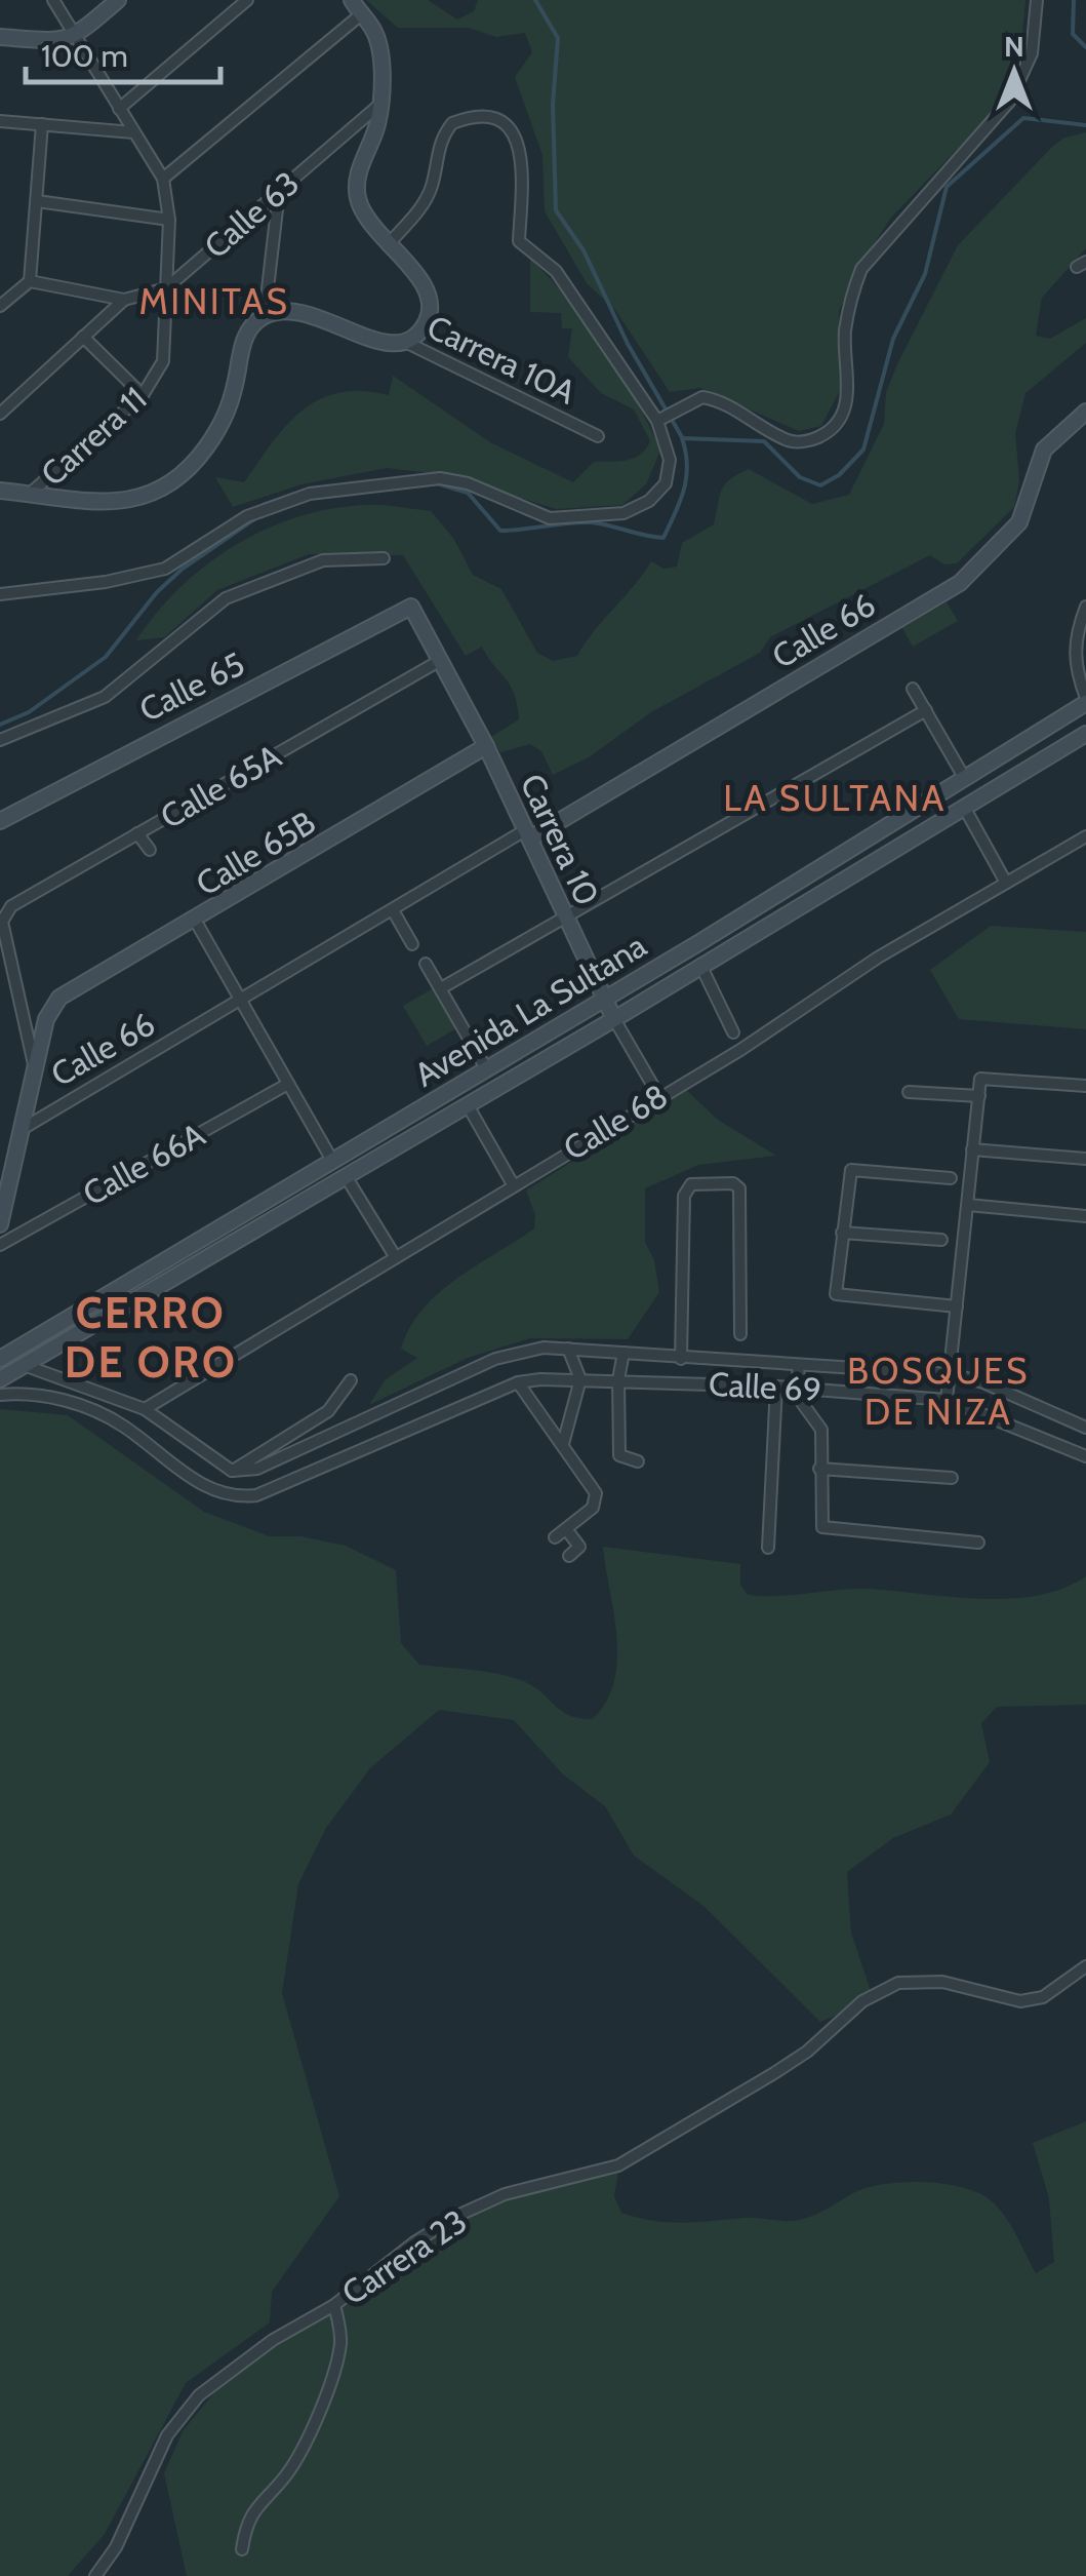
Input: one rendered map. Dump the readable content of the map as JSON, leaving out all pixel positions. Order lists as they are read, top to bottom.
{
  "streets": {
    "street": [
      "Calle 63",
      "Carrera 10A",
      "Carrera 11",
      "Calle 66",
      "Calle 65",
      "Calle 65A",
      "Carrera 10",
      "Calle 65B",
      "Avenida La Sultana",
      "Calle 68",
      "Calle 66A",
      "Calle 69",
      "Carrera 23"
    ]
  },
  "crossings": [
    ["Calle 63", "Carrera 11"],
    ["Calle 66", "Carrera 10"],
    ["Calle 65", "Carrera 10"],
    ["Calle 65A", "Carrera 10"],
    ["Carrera 10", "Calle 65B"],
    ["Carrera 10", "Avenida La Sultana"],
    ["Carrera 10", "Calle 68"]
  ],
  "districts": [
    "MINITAS",
    "LA SULTANA",
    "CERRO DE ORO",
    "BOSQUES DE NIZA"
  ],
  "scale_bar": "100 m",
  "north": "top"
}
